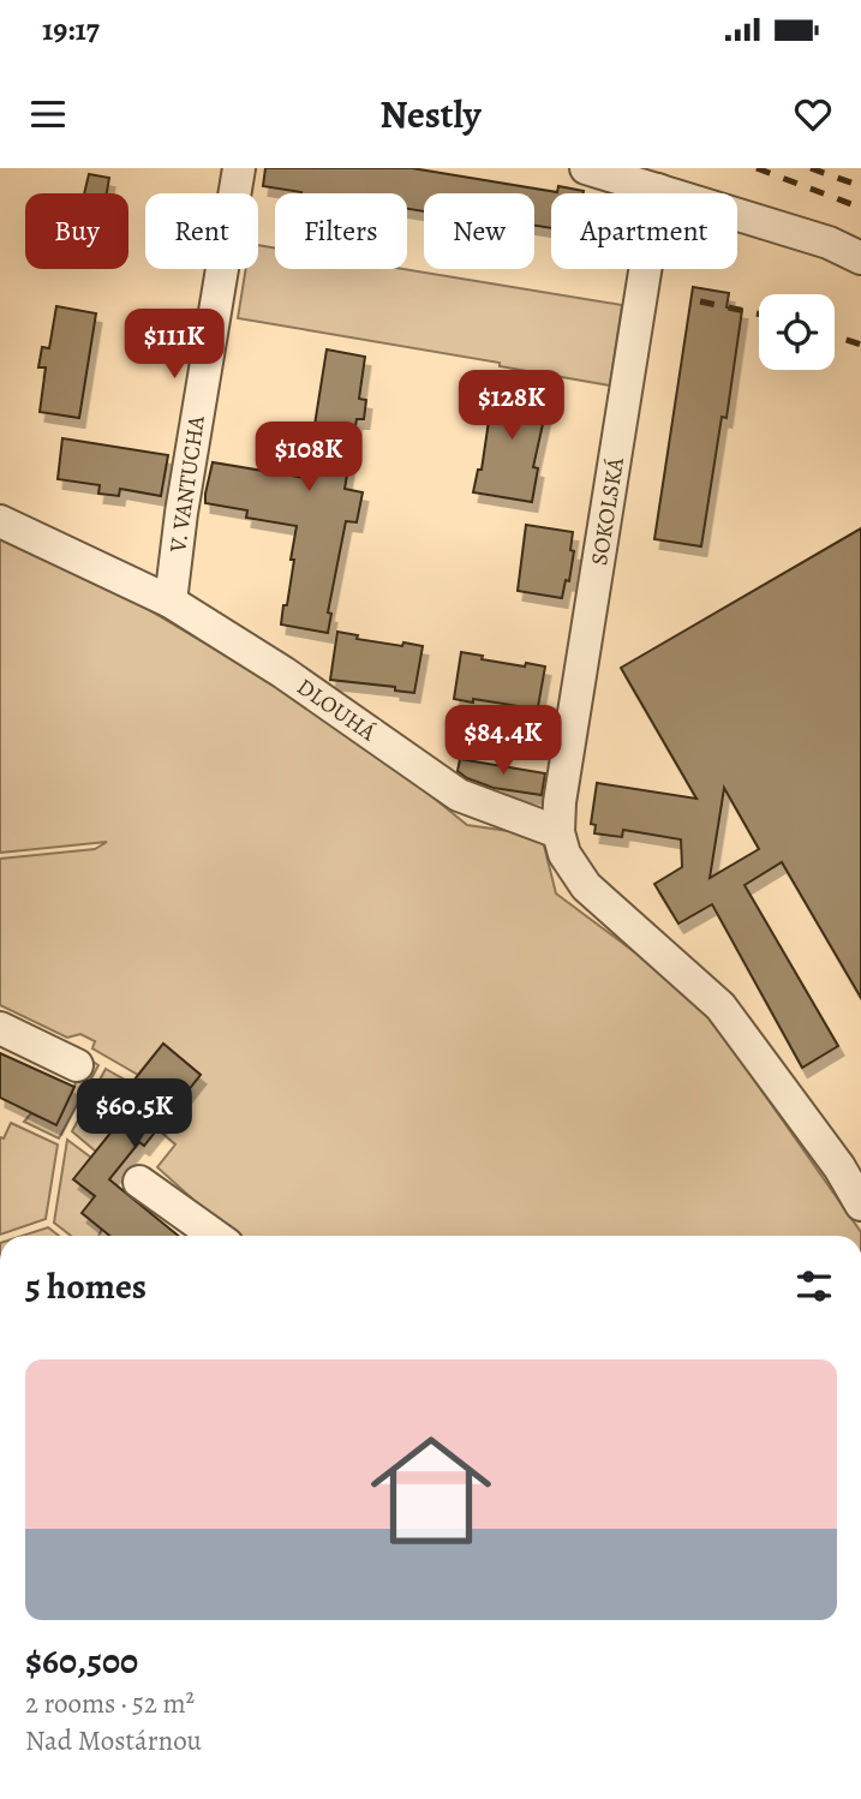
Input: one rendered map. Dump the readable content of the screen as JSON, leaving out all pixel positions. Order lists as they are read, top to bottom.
{
  "streets": {
    "street": ["V. VANTUCHA", "SOKOLSKÁ", "DLOUHÁ"]
  },
  "crossings": [
    ["V. VANTUCHA", "DLOUHÁ"],
    ["SOKOLSKÁ", "DLOUHÁ"]
  ],
  "page": {
    "status": "19:17",
    "header": "Nestly",
    "chip": [
      "Buy",
      "Rent",
      "Filters",
      "New",
      "Apartment"
    ],
    "price": [
      "$111K",
      "$128K",
      "$108K",
      "$84.4K",
      "$60.5K"
    ],
    "heading": "5 homes",
    "list": [
      {
        "name": "$60,500",
        "note": "2 rooms · 52 m² · Nad Mostárnou"
      }
    ]
  }
}
